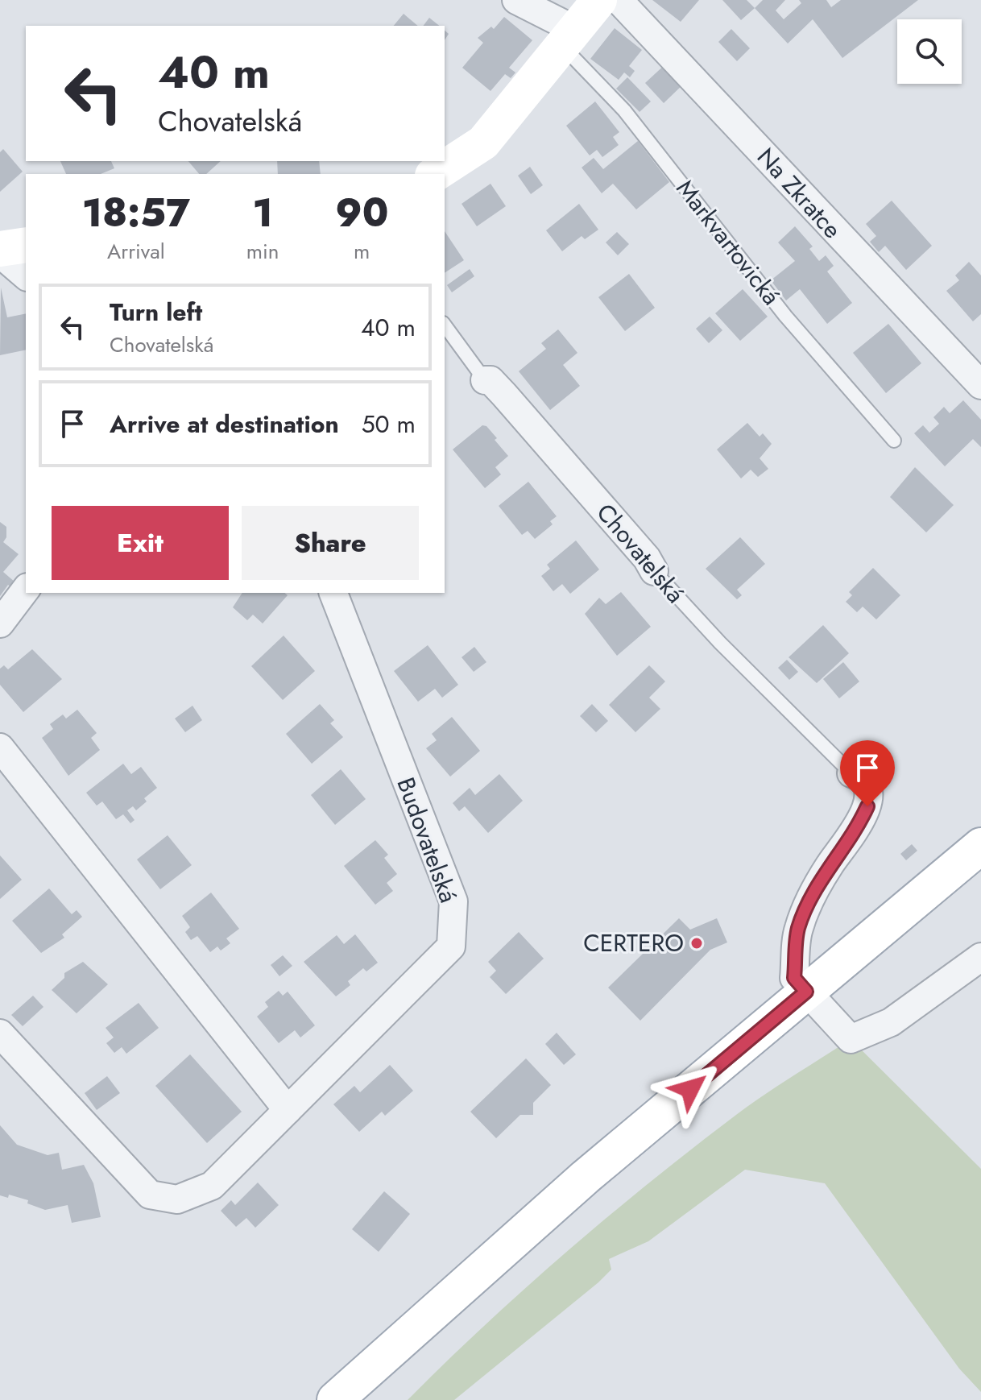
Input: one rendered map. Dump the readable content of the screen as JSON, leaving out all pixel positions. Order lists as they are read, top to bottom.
{
  "streets": {
    "street": ["Na Zkratce", "Chovatelská", "Budovatelská"],
    "lane": ["Markvartovická"]
  },
  "places": ["CERTERO"],
  "page": {
    "turn": ["40 m", "Chovatelská"],
    "eta": [
      "18:57",
      "Arrival",
      "1",
      "min",
      "90",
      "m"
    ],
    "list": [
      {
        "name": "Turn left",
        "note": "Chovatelská",
        "value": "40 m"
      },
      {
        "name": "Arrive at destination",
        "value": "50 m"
      }
    ],
    "buttons": ["Exit", "Share"]
  }
}
